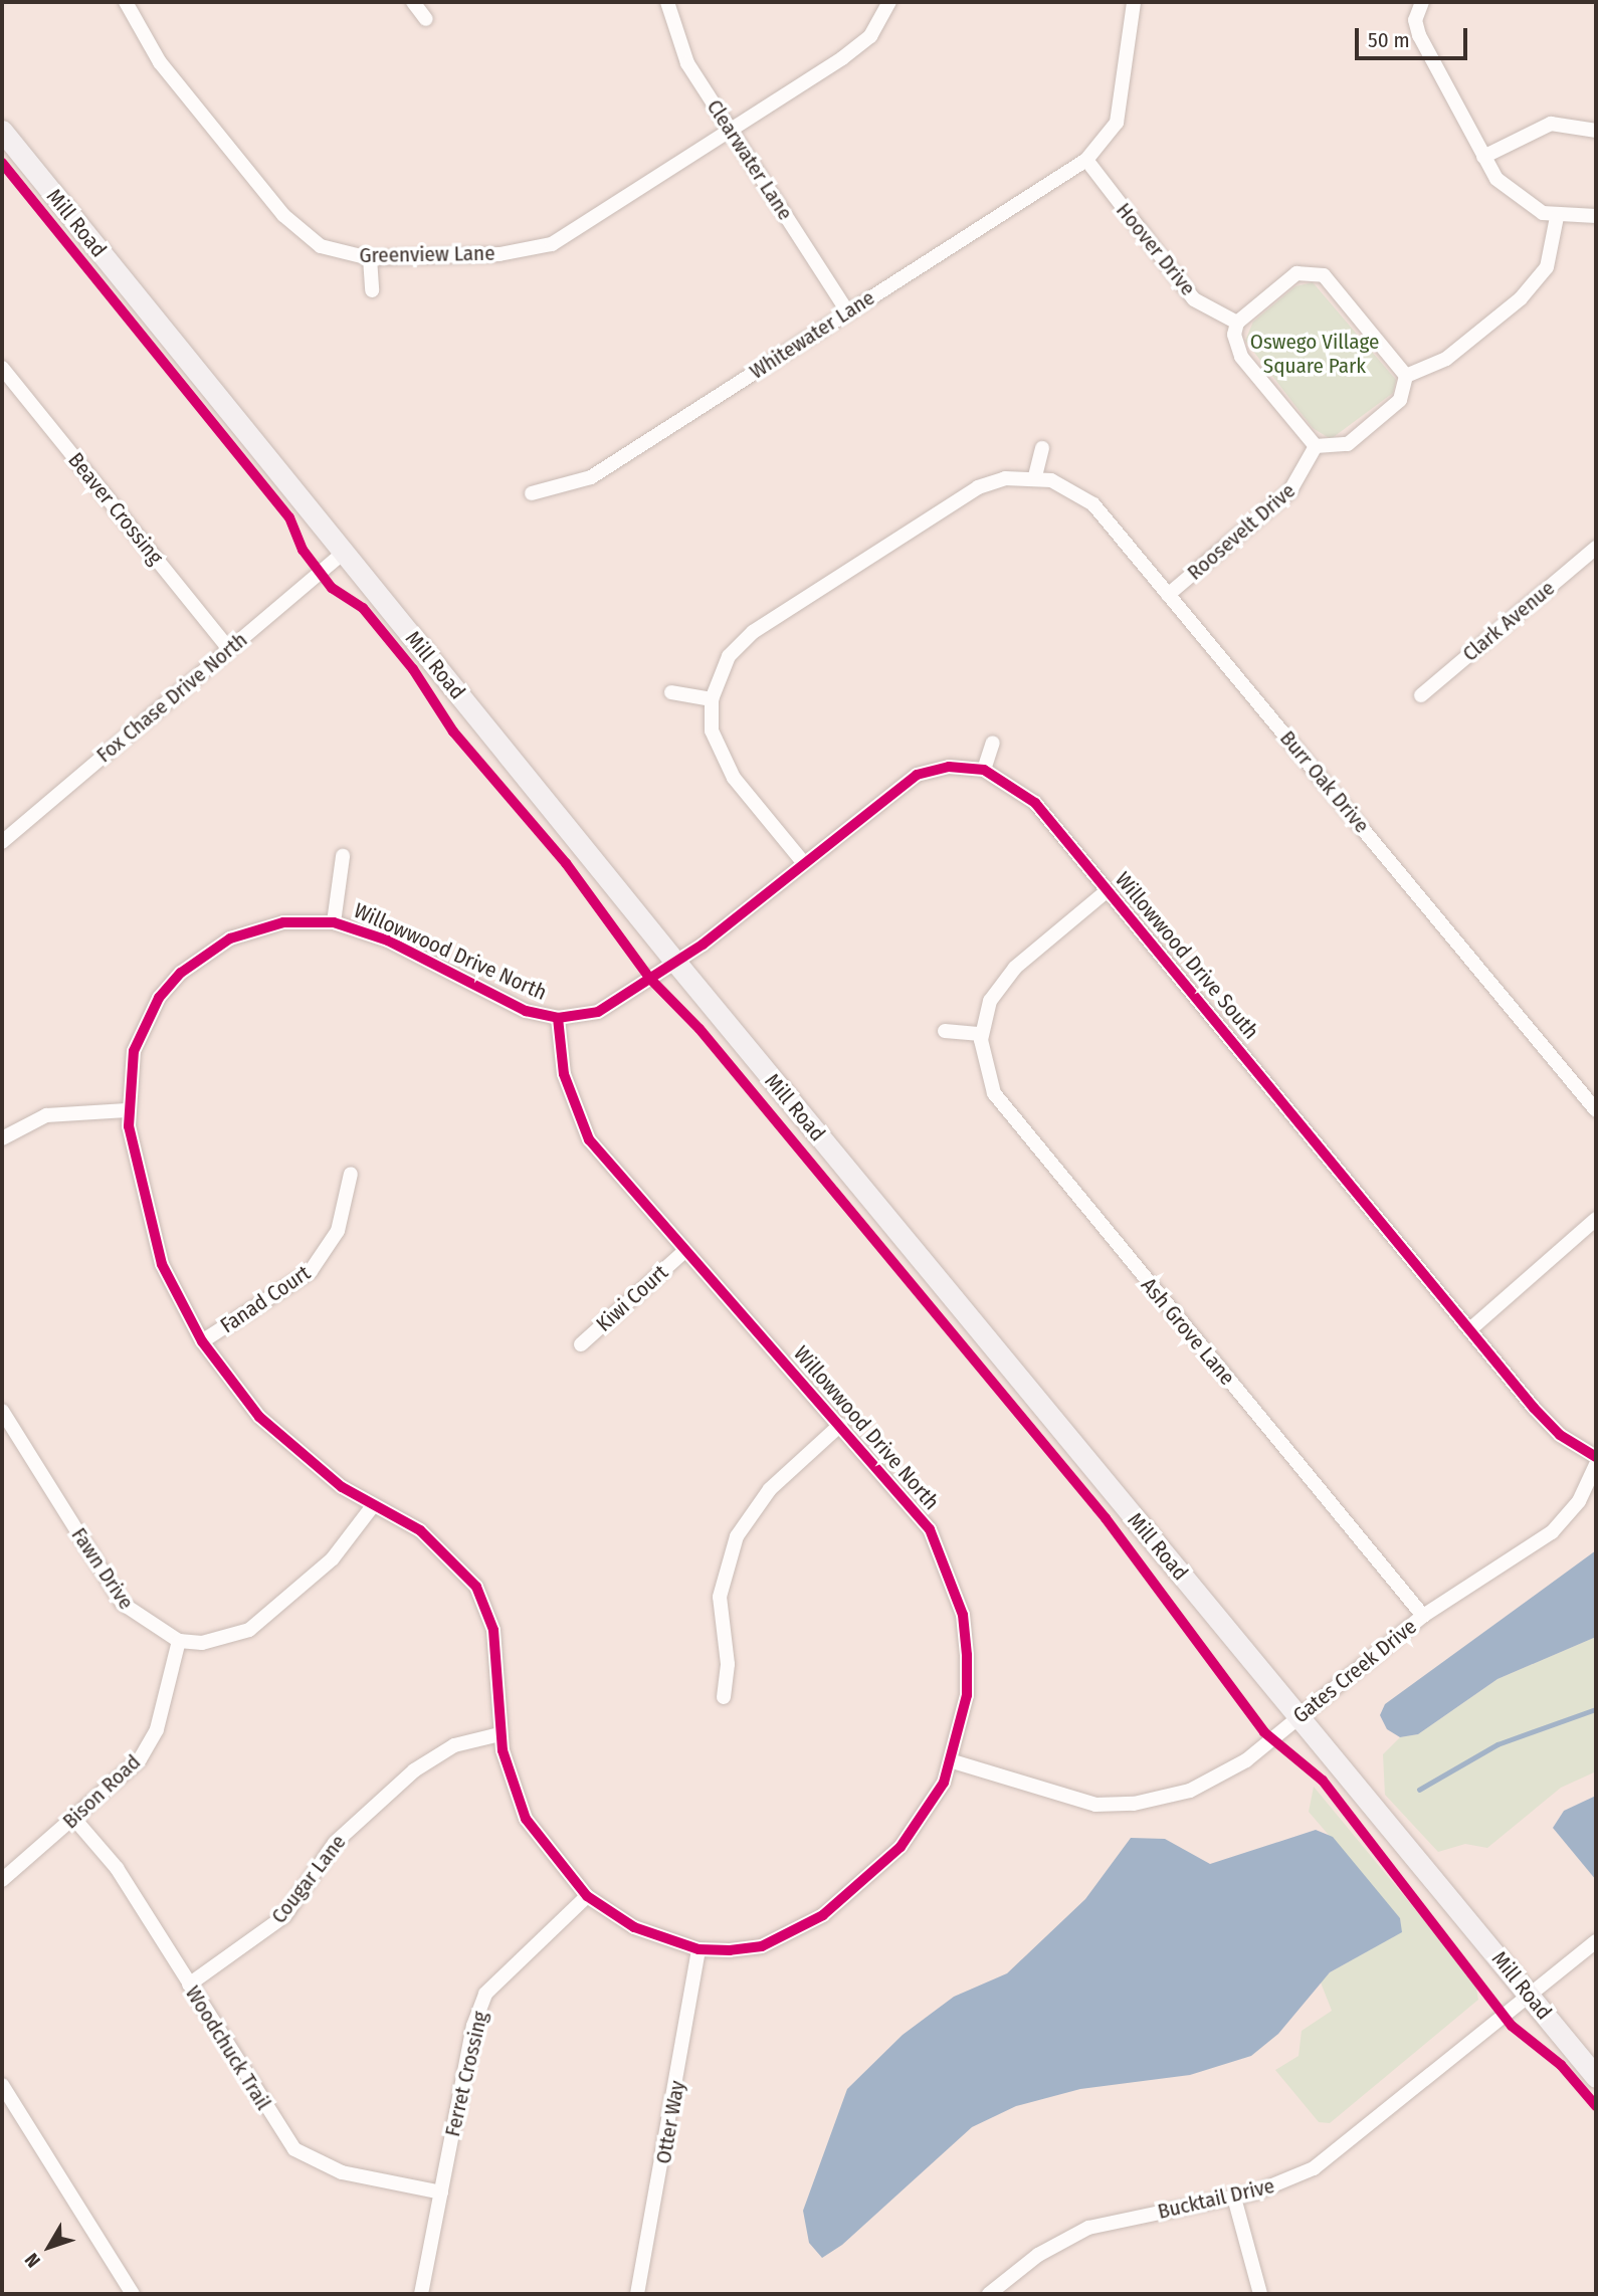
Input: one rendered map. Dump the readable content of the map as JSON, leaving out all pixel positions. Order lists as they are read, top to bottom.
{
  "streets": {
    "street": [
      "Clearwater Lane",
      "Mill Road",
      "Hoover Drive",
      "Greenview Lane",
      "Whitewater Lane",
      "Beaver Crossing",
      "Roosevelt Drive",
      "Clark Avenue",
      "Fox Chase Drive North",
      "Burr Oak Drive",
      "Willowwood Drive North",
      "Willowwood Drive South",
      "Kiwi Court",
      "Fanad Court",
      "Ash Grove Lane",
      "Fawn Drive",
      "Gates Creek Drive",
      "Bison Road",
      "Cougar Lane",
      "Woodchuck Trail",
      "Ferret Crossing",
      "Otter Way",
      "Bucktail Drive"
    ]
  },
  "crossings": [
    ["Clearwater Lane", "Greenview Lane"],
    ["Clearwater Lane", "Whitewater Lane"],
    ["Mill Road", "Fox Chase Drive North"],
    ["Mill Road", "Willowwood Drive North"],
    ["Mill Road", "Willowwood Drive South"],
    ["Mill Road", "Gates Creek Drive"],
    ["Mill Road", "Bucktail Drive"],
    ["Hoover Drive", "Whitewater Lane"],
    ["Hoover Drive", "Roosevelt Drive"],
    ["Beaver Crossing", "Fox Chase Drive North"],
    ["Roosevelt Drive", "Burr Oak Drive"],
    ["Burr Oak Drive", "Willowwood Drive South"],
    ["Willowwood Drive North", "Willowwood Drive South"],
    ["Willowwood Drive North", "Kiwi Court"],
    ["Willowwood Drive North", "Fanad Court"],
    ["Willowwood Drive North", "Gates Creek Drive"],
    ["Willowwood Drive North", "Cougar Lane"],
    ["Willowwood Drive North", "Ferret Crossing"],
    ["Willowwood Drive North", "Otter Way"],
    ["Willowwood Drive South", "Ash Grove Lane"],
    ["Ash Grove Lane", "Gates Creek Drive"],
    ["Fawn Drive", "Bison Road"],
    ["Bison Road", "Woodchuck Trail"],
    ["Cougar Lane", "Woodchuck Trail"],
    ["Woodchuck Trail", "Ferret Crossing"]
  ],
  "parks": ["Oswego Village Square Park"],
  "scale_bar": "50 m",
  "north": "bottom left"
}
